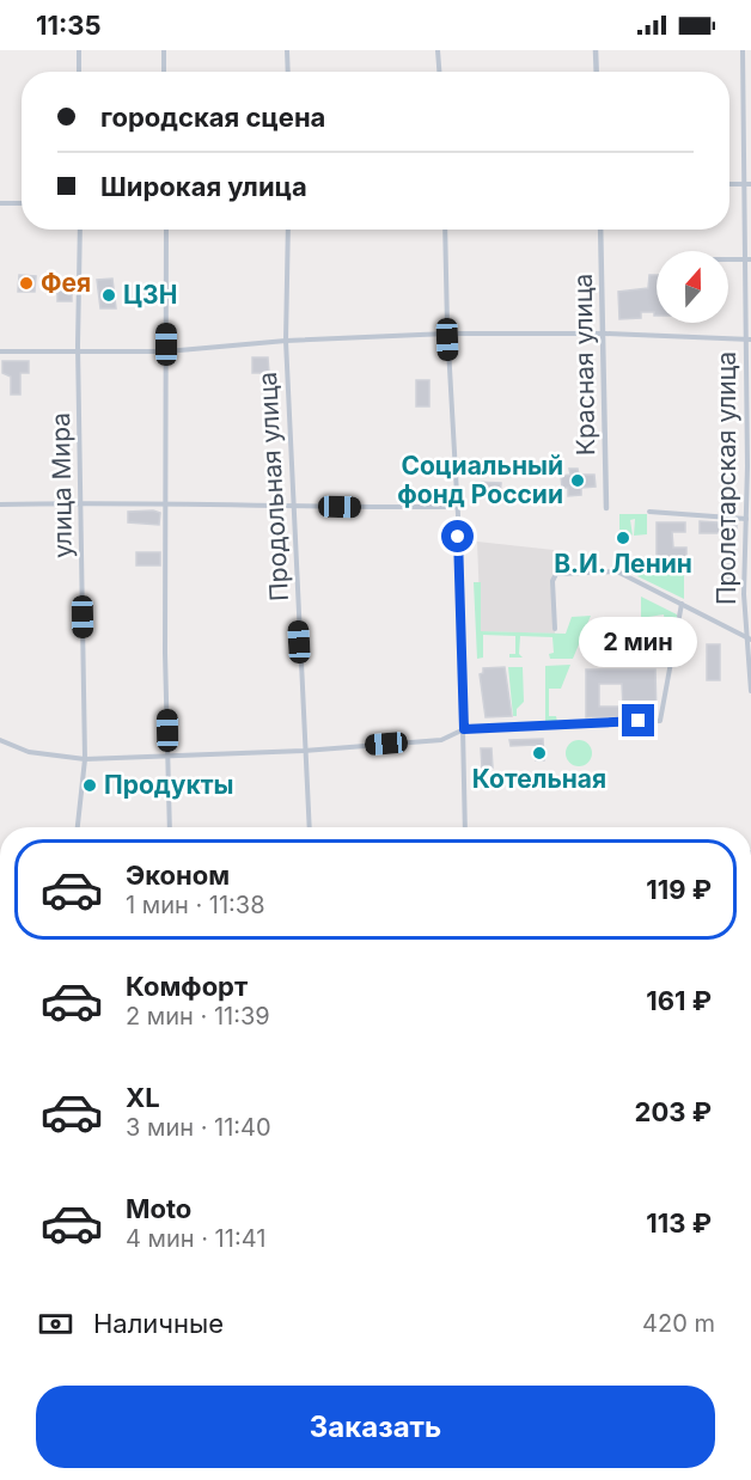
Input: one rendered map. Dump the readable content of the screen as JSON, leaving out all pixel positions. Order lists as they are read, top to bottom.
{
  "streets": {
    "street": [
      "Красная улица",
      "Пролетарская улица",
      "улица Мира",
      "Продольная улица"
    ]
  },
  "places": [
    "Фея",
    "ЦЗН",
    "Социальный фонд России",
    "В.И. Ленин",
    "Котельная",
    "Продукты"
  ],
  "north": "top",
  "page": {
    "status": "11:35",
    "banner": ["городская сцена", "Широкая улица"],
    "bubble": "2 мин",
    "list": [
      {
        "name": "Эконом",
        "note": "1 мин · 11:38",
        "value": "119 ₽"
      },
      {
        "name": "Комфорт",
        "note": "2 мин · 11:39",
        "value": "161 ₽"
      },
      {
        "name": "XL",
        "note": "3 мин · 11:40",
        "value": "203 ₽"
      },
      {
        "name": "Moto",
        "note": "4 мин · 11:41",
        "value": "113 ₽"
      }
    ],
    "pay": ["Наличные", "420 m"],
    "buttons": "Заказать"
  }
}
